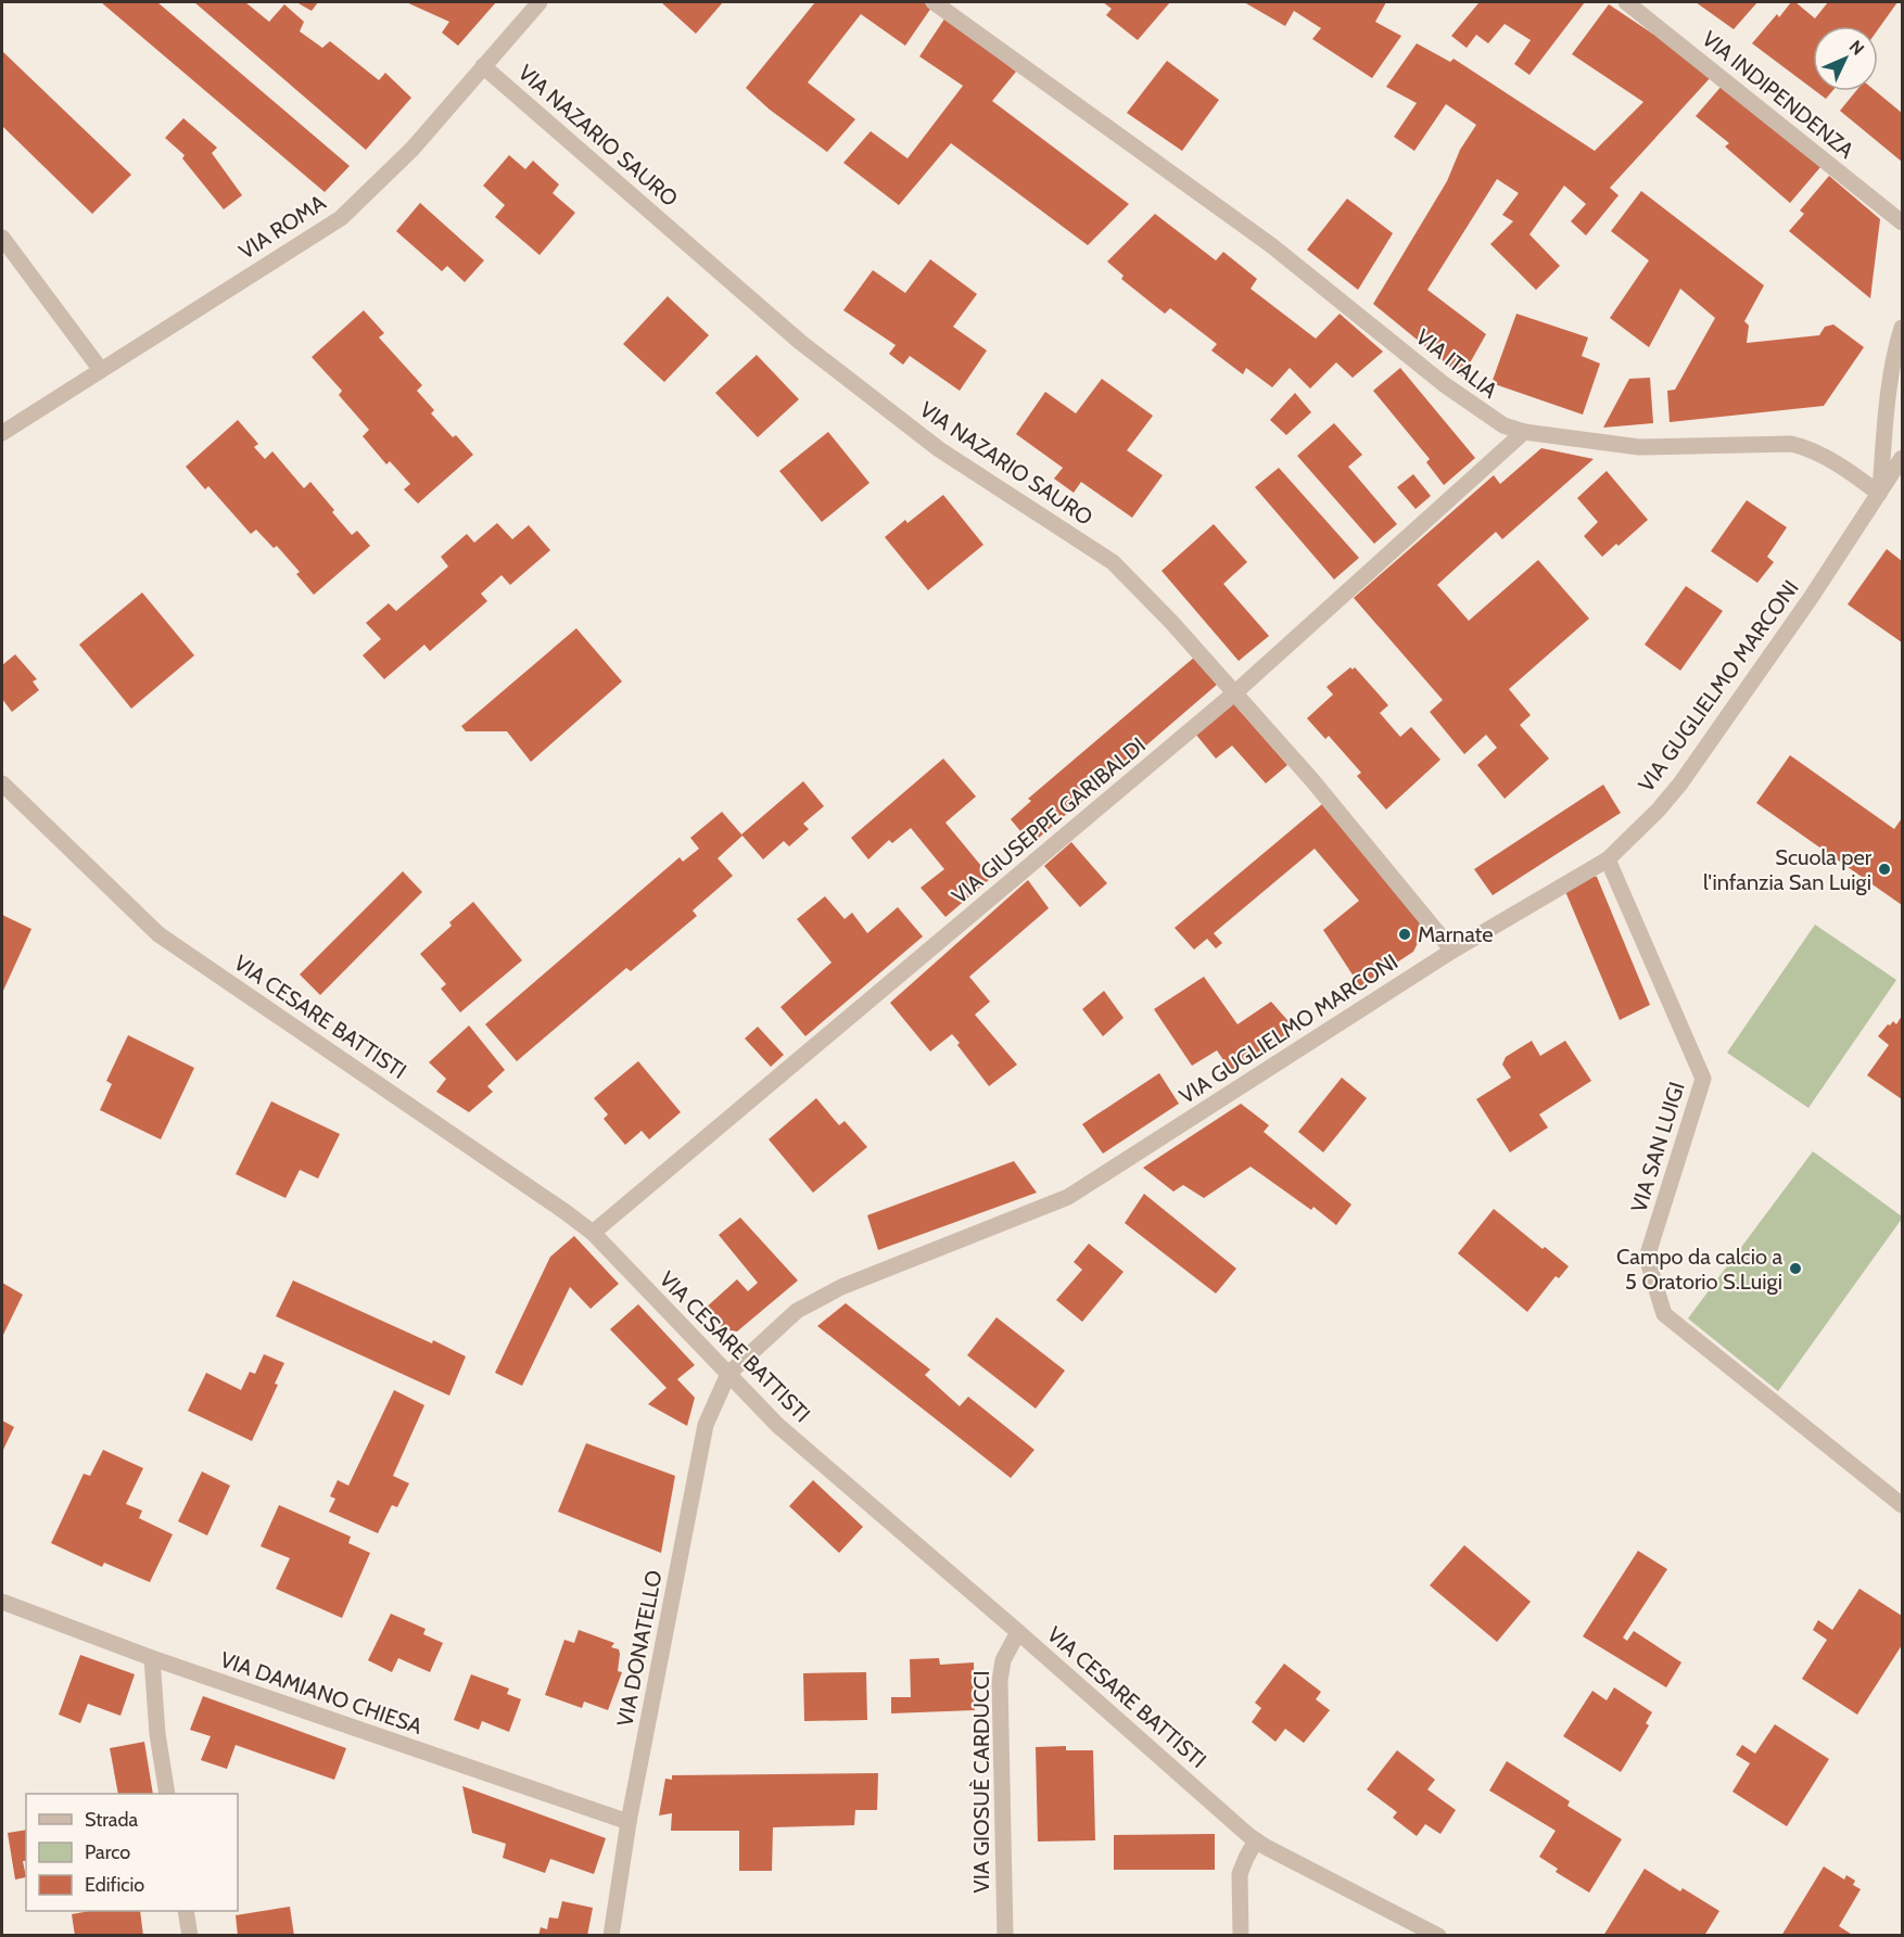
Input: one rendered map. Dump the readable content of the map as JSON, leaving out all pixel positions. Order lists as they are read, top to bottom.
{
  "streets": {
    "street": [
      "VIA INDIPENDENZA",
      "VIA NAZARIO SAURO",
      "VIA ROMA",
      "VIA ITALIA",
      "VIA GUGLIELMO MARCONI",
      "VIA GIUSEPPE GARIBALDI",
      "VIA CESARE BATTISTI",
      "VIA SAN LUIGI",
      "VIA DONATELLO",
      "VIA DAMIANO CHIESA",
      "VIA GIOSUÈ CARDUCCI"
    ]
  },
  "crossings": [
    ["VIA NAZARIO SAURO", "VIA ROMA"],
    ["VIA NAZARIO SAURO", "VIA GUGLIELMO MARCONI"],
    ["VIA NAZARIO SAURO", "VIA GIUSEPPE GARIBALDI"],
    ["VIA ITALIA", "VIA GUGLIELMO MARCONI"],
    ["VIA ITALIA", "VIA GIUSEPPE GARIBALDI"],
    ["VIA GUGLIELMO MARCONI", "VIA CESARE BATTISTI"],
    ["VIA GUGLIELMO MARCONI", "VIA SAN LUIGI"],
    ["VIA GUGLIELMO MARCONI", "VIA DONATELLO"],
    ["VIA GIUSEPPE GARIBALDI", "VIA CESARE BATTISTI"],
    ["VIA CESARE BATTISTI", "VIA DONATELLO"],
    ["VIA CESARE BATTISTI", "VIA GIOSUÈ CARDUCCI"],
    ["VIA DONATELLO", "VIA DAMIANO CHIESA"]
  ],
  "places": ["Scuola per l'infanzia San Luigi", "Marnate", "Campo da calcio a 5 Oratorio S.Luigi"],
  "legend": ["Strada", "Parco", "Edificio"],
  "north": "top right"
}
